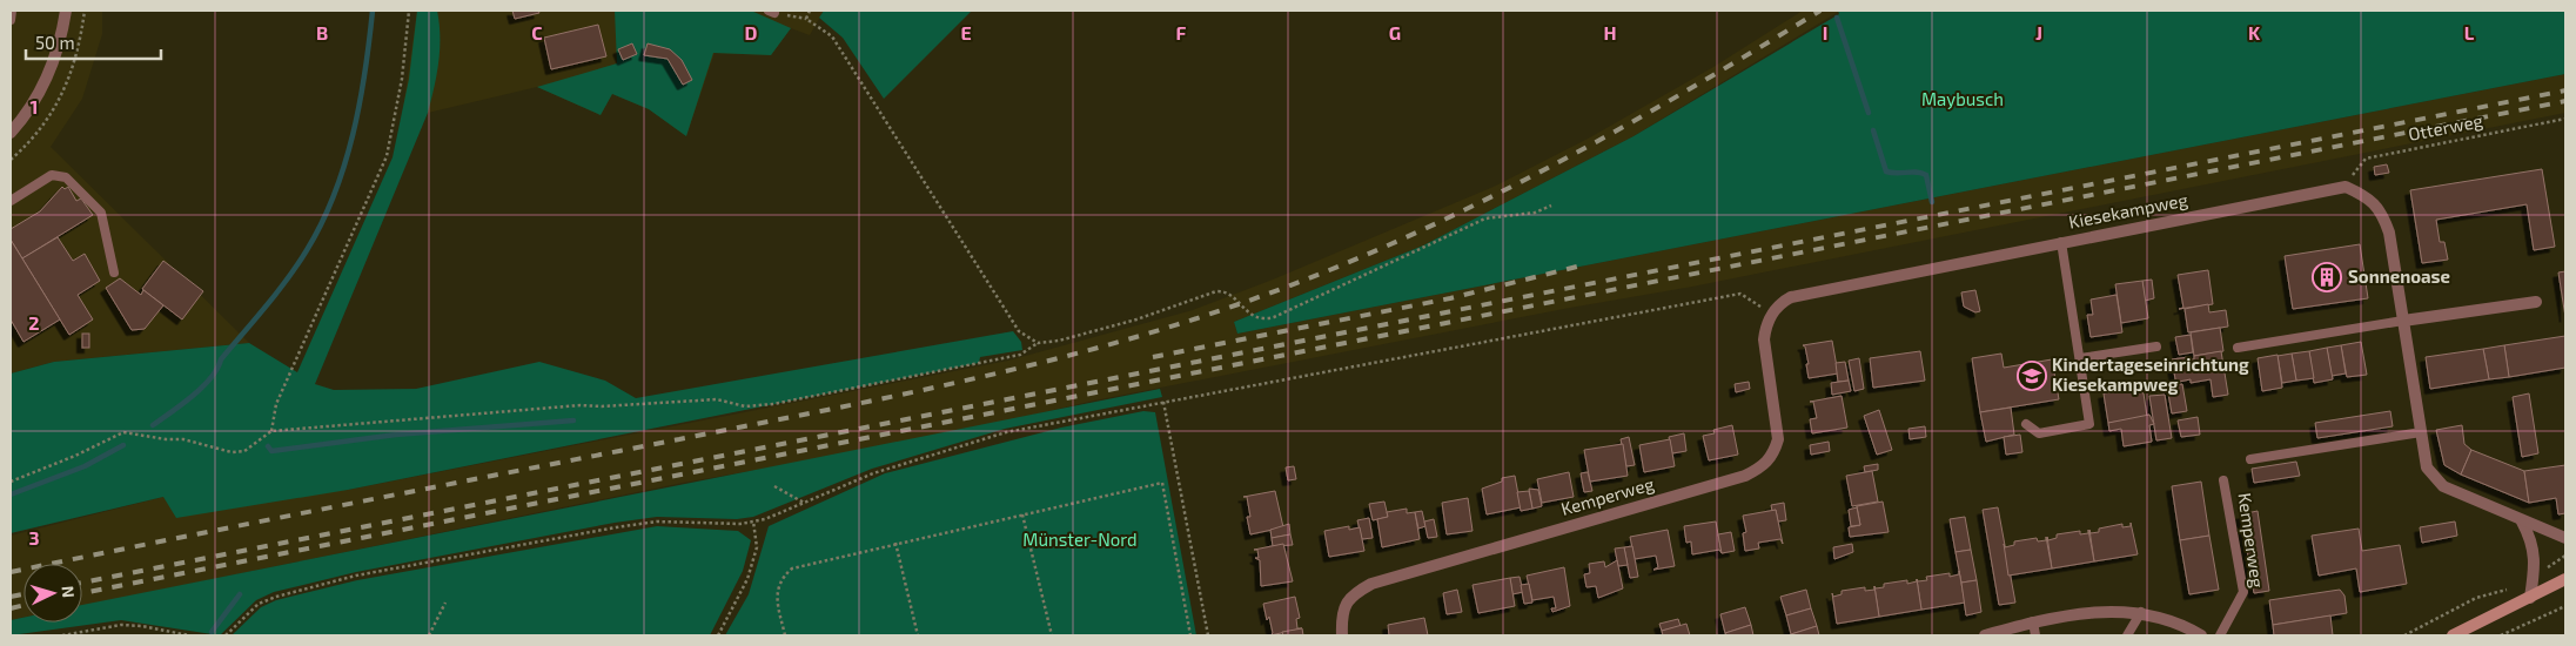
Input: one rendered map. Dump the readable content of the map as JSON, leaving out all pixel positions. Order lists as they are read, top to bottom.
{
  "streets": {
    "street": ["Kiesekampweg", "Kemperweg"],
    "path": ["Otterweg"]
  },
  "crossings": [
    ["Otterweg", "Kiesekampweg"],
    ["Kiesekampweg", "Kemperweg"]
  ],
  "parks": ["Maybusch", "Münster-Nord"],
  "places": {
    "building": ["Sonnenoase"],
    "school or university": ["Kindertageseinrichtung Kiesekampweg"]
  },
  "scale_bar": "50 m",
  "north": "right",
  "grid": {
    "columns": [
      "B",
      "C",
      "D",
      "E",
      "F",
      "G",
      "H",
      "I",
      "J",
      "K",
      "L"
    ],
    "rows": ["1", "2", "3"]
  }
}
